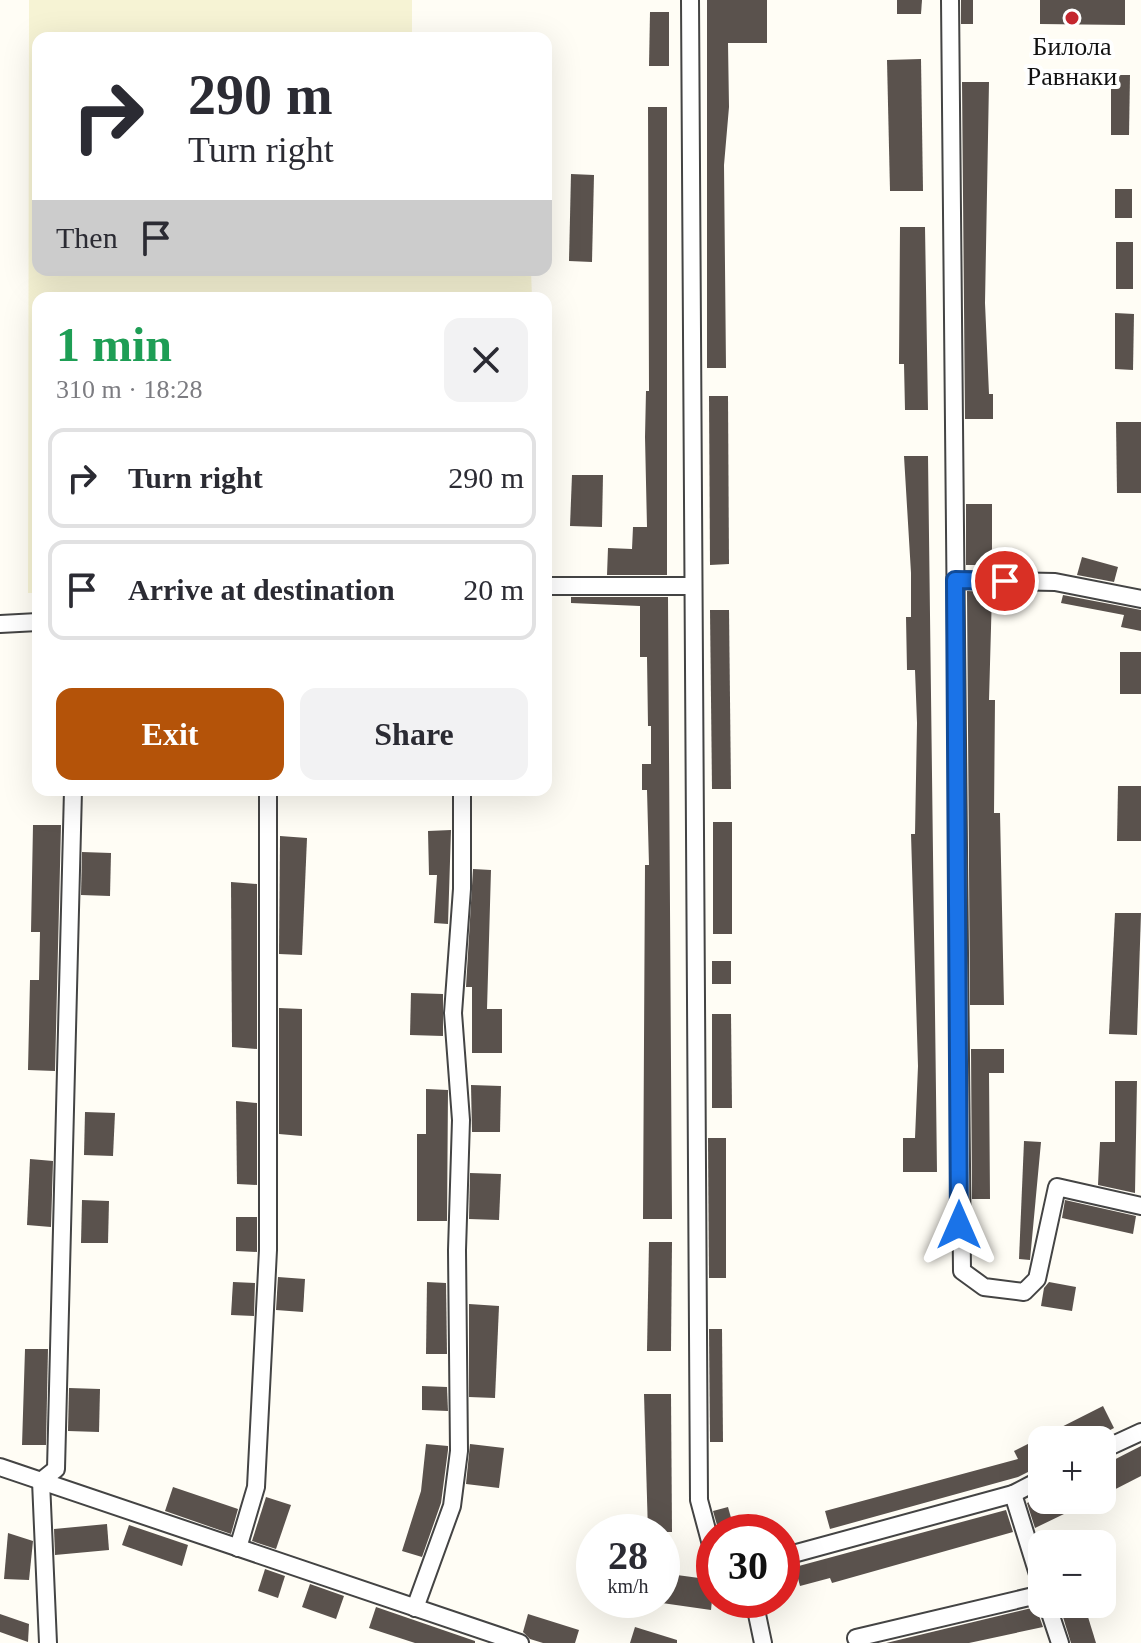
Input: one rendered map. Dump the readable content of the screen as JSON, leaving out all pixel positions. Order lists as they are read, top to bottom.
{
  "places": ["Билола Равнаки"],
  "page": {
    "turn": ["290 m", "Turn right"],
    "then": "Then",
    "heading": ["1 min", "310 m · 18:28"],
    "list": [
      {
        "name": "Turn right",
        "value": "290 m"
      },
      {
        "name": "Arrive at destination",
        "value": "20 m"
      }
    ],
    "buttons": ["Exit", "Share"],
    "map_buttons": ["+", "−"],
    "speed": "28 km/h",
    "limit": "30"
  }
}
